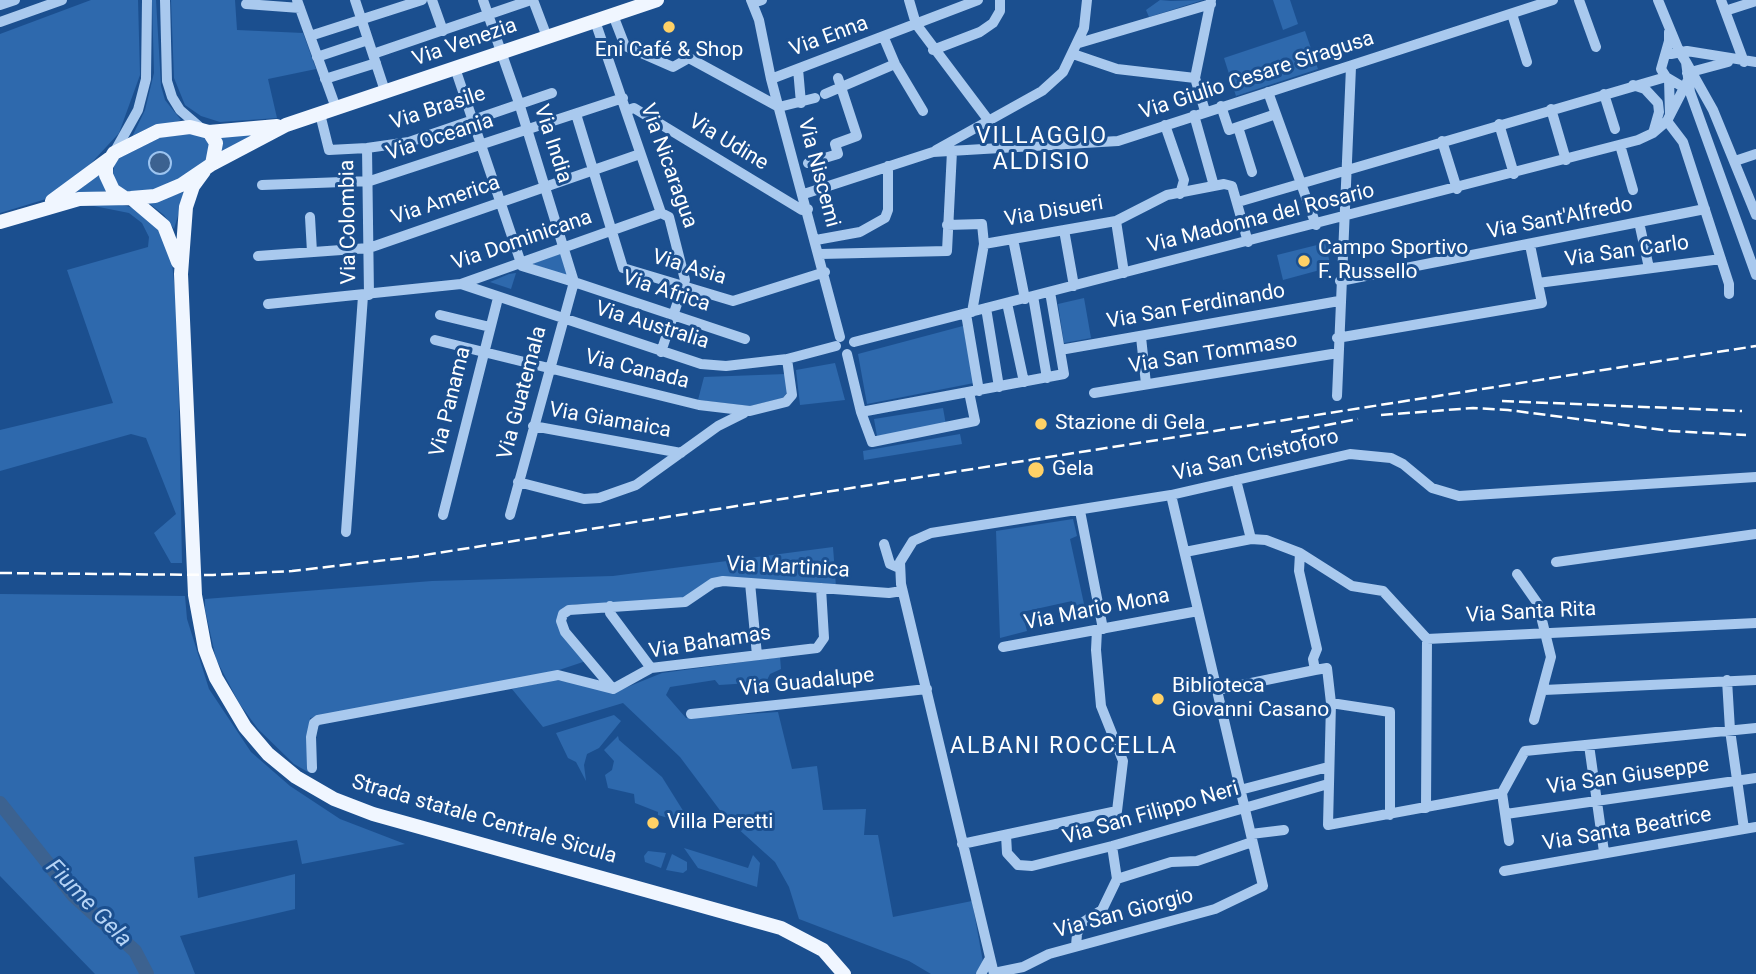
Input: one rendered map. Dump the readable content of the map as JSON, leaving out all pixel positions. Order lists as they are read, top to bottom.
{
  "streets": {
    "main road": ["Via Venezia", "Strada statale Centrale Sicula"],
    "street": [
      "Via Enna",
      "Via Giulio Cesare Siragusa",
      "Via Brasile",
      "Via Oceania",
      "Via Udine",
      "Via India",
      "Via Nicaragua",
      "Via Niscemi",
      "Via America",
      "Via Disueri",
      "Via Madonna del Rosario",
      "Via Sant'Alfredo",
      "Via Colombia",
      "Via Dominicana",
      "Via San Carlo",
      "Via Asia",
      "Via Africa",
      "Via San Ferdinando",
      "Via Australia",
      "Via San Tommaso",
      "Via Canada",
      "Via Guatemala",
      "Via Panama",
      "Via Giamaica",
      "Via San Cristoforo",
      "Via Martinica",
      "Via Mario Mona",
      "Via Santa Rita",
      "Via Bahamas",
      "Via Guadalupe",
      "Via San Giuseppe",
      "Via San Filippo Neri",
      "Via Santa Beatrice",
      "Via San Giorgio"
    ]
  },
  "crossings": [
    ["Via Enna", "Via Niscemi"],
    ["Via Venezia", "Via Brasile"],
    ["Via Venezia", "Via India"],
    ["Via Venezia", "Via Nicaragua"],
    ["Via Venezia", "Strada statale Centrale Sicula"],
    ["Via Giulio Cesare Siragusa", "Via Niscemi"],
    ["Via Brasile", "Via India"],
    ["Via Brasile", "Via Colombia"],
    ["Via Oceania", "Via India"],
    ["Via Oceania", "Via Nicaragua"],
    ["Via Oceania", "Via Colombia"],
    ["Via Udine", "Via Nicaragua"],
    ["Via Udine", "Via Niscemi"],
    ["Via India", "Via America"],
    ["Via India", "Via Dominicana"],
    ["Via India", "Via Africa"],
    ["Via India", "Via Guatemala"],
    ["Via Nicaragua", "Via America"],
    ["Via Nicaragua", "Via Dominicana"],
    ["Via Nicaragua", "Via Asia"],
    ["Via Niscemi", "Via Madonna del Rosario"],
    ["Via Niscemi", "Via Asia"],
    ["Via Niscemi", "Via Australia"],
    ["Via America", "Via Colombia"],
    ["Via Madonna del Rosario", "Via Australia"],
    ["Via Colombia", "Via Dominicana"],
    ["Via Dominicana", "Via Asia"],
    ["Via Dominicana", "Via Africa"],
    ["Via Dominicana", "Via Australia"],
    ["Via Africa", "Via Guatemala"],
    ["Via Australia", "Via Canada"],
    ["Via Australia", "Via Guatemala"],
    ["Via Australia", "Via Panama"],
    ["Via Canada", "Via Guatemala"],
    ["Via Canada", "Via Panama"],
    ["Via Guatemala", "Via Giamaica"],
    ["Via Martinica", "Via Bahamas"]
  ],
  "districts": ["VILLAGGIO ALDISIO", "ALBANI ROCCELLA"],
  "water": ["Fiume Gela"],
  "places": [
    "Eni Café & Shop",
    "Campo Sportivo F. Russello",
    "Stazione di Gela",
    "Gela",
    "Biblioteca Giovanni Casano",
    "Villa Peretti"
  ]
}
